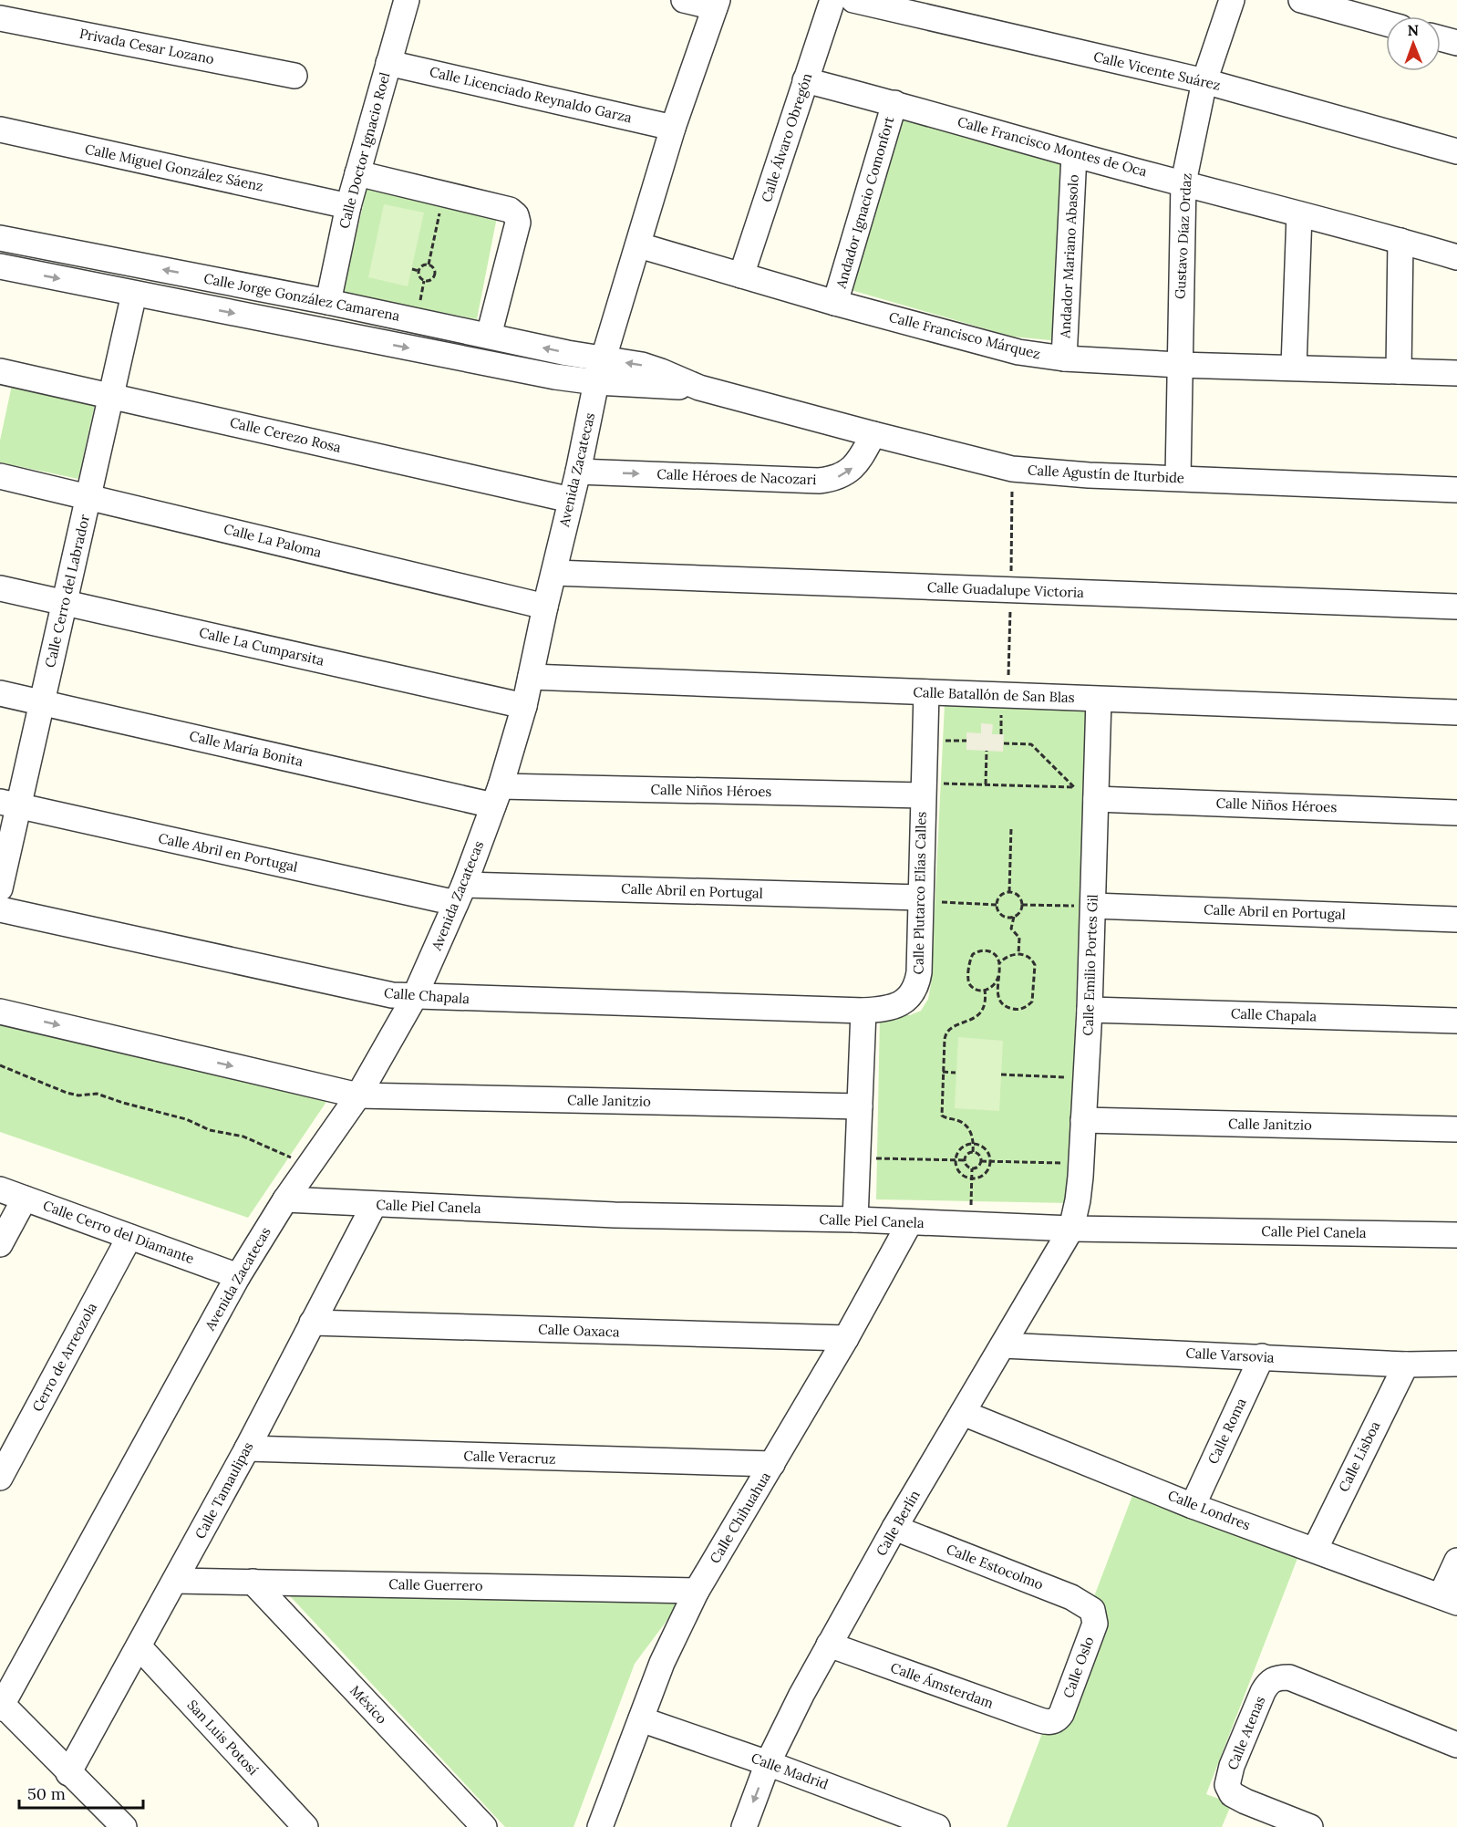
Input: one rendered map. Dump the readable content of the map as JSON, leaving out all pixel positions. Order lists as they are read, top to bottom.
{
  "streets": {
    "street": [
      "Privada Cesar Lozano",
      "Calle Vicente Suárez",
      "Calle Licenciado Reynaldo Garza",
      "Calle Álvaro Obregón",
      "Calle Francisco Montes de Oca",
      "Calle Doctor Ignacio Roel",
      "Calle Miguel González Sáenz",
      "Andador Ignacio Comonfort",
      "Gustavo Díaz Ordaz",
      "Andador Mariano Abasolo",
      "Calle Jorge González Camarena",
      "Calle Francisco Márquez",
      "Calle Cerezo Rosa",
      "Avenida Zacatecas",
      "Calle Agustín de Iturbide",
      "Calle Héroes de Nacozari",
      "Calle La Paloma",
      "Calle Guadalupe Victoria",
      "Calle Cerro del Labrador",
      "Calle La Cumparsita",
      "Calle Batallón de San Blas",
      "Calle María Bonita",
      "Calle Niños Héroes",
      "Calle Abril en Portugal",
      "Calle Plutarco Elías Calles",
      "Calle Emilio Portes Gil",
      "Calle Chapala",
      "Calle Janitzio",
      "Calle Piel Canela",
      "Calle Cerro del Diamante",
      "Calle Oaxaca",
      "Calle Varsovia",
      "Cerro de Arreozola",
      "Calle Roma",
      "Calle Lisboa",
      "Calle Veracruz",
      "Calle Tamaulipas",
      "Calle Londres",
      "Calle Chihuahua",
      "Calle Berlín",
      "Calle Estocolmo",
      "Calle Guerrero",
      "Calle Oslo",
      "Calle Ámsterdam",
      "México",
      "Calle Atenas",
      "San Luis Potosí",
      "Calle Madrid"
    ]
  },
  "crossings": [
    ["Calle Vicente Suárez", "Gustavo Díaz Ordaz"],
    ["Calle Licenciado Reynaldo Garza", "Calle Doctor Ignacio Roel"],
    ["Calle Licenciado Reynaldo Garza", "Avenida Zacatecas"],
    ["Calle Álvaro Obregón", "Calle Francisco Montes de Oca"],
    ["Calle Álvaro Obregón", "Calle Francisco Márquez"],
    ["Calle Francisco Montes de Oca", "Andador Ignacio Comonfort"],
    ["Calle Francisco Montes de Oca", "Gustavo Díaz Ordaz"],
    ["Calle Francisco Montes de Oca", "Andador Mariano Abasolo"],
    ["Calle Doctor Ignacio Roel", "Calle Miguel González Sáenz"],
    ["Calle Doctor Ignacio Roel", "Calle Jorge González Camarena"],
    ["Andador Ignacio Comonfort", "Calle Francisco Márquez"],
    ["Gustavo Díaz Ordaz", "Calle Francisco Márquez"],
    ["Gustavo Díaz Ordaz", "Calle Agustín de Iturbide"],
    ["Andador Mariano Abasolo", "Calle Francisco Márquez"],
    ["Calle Jorge González Camarena", "Avenida Zacatecas"],
    ["Calle Jorge González Camarena", "Calle Agustín de Iturbide"],
    ["Calle Jorge González Camarena", "Calle Cerro del Labrador"],
    ["Calle Francisco Márquez", "Avenida Zacatecas"],
    ["Calle Cerezo Rosa", "Avenida Zacatecas"],
    ["Calle Cerezo Rosa", "Calle Cerro del Labrador"],
    ["Avenida Zacatecas", "Calle Agustín de Iturbide"],
    ["Avenida Zacatecas", "Calle Héroes de Nacozari"],
    ["Avenida Zacatecas", "Calle La Paloma"],
    ["Avenida Zacatecas", "Calle Guadalupe Victoria"],
    ["Avenida Zacatecas", "Calle La Cumparsita"],
    ["Avenida Zacatecas", "Calle Batallón de San Blas"],
    ["Avenida Zacatecas", "Calle María Bonita"],
    ["Avenida Zacatecas", "Calle Niños Héroes"],
    ["Avenida Zacatecas", "Calle Abril en Portugal"],
    ["Avenida Zacatecas", "Calle Chapala"],
    ["Avenida Zacatecas", "Calle Janitzio"],
    ["Avenida Zacatecas", "Calle Piel Canela"],
    ["Avenida Zacatecas", "Calle Cerro del Diamante"],
    ["Calle Agustín de Iturbide", "Calle Héroes de Nacozari"],
    ["Calle La Paloma", "Calle Cerro del Labrador"],
    ["Calle Cerro del Labrador", "Calle La Cumparsita"],
    ["Calle Cerro del Labrador", "Calle María Bonita"],
    ["Calle Cerro del Labrador", "Calle Abril en Portugal"],
    ["Calle Batallón de San Blas", "Calle Plutarco Elías Calles"],
    ["Calle Batallón de San Blas", "Calle Emilio Portes Gil"],
    ["Calle María Bonita", "Calle Niños Héroes"],
    ["Calle Niños Héroes", "Calle Plutarco Elías Calles"],
    ["Calle Niños Héroes", "Calle Emilio Portes Gil"],
    ["Calle Abril en Portugal", "Calle Plutarco Elías Calles"],
    ["Calle Abril en Portugal", "Calle Emilio Portes Gil"],
    ["Calle Plutarco Elías Calles", "Calle Chapala"],
    ["Calle Emilio Portes Gil", "Calle Chapala"],
    ["Calle Emilio Portes Gil", "Calle Janitzio"],
    ["Calle Emilio Portes Gil", "Calle Piel Canela"],
    ["Calle Emilio Portes Gil", "Calle Berlín"],
    ["Calle Piel Canela", "Calle Tamaulipas"],
    ["Calle Piel Canela", "Calle Chihuahua"],
    ["Calle Piel Canela", "Calle Berlín"],
    ["Calle Cerro del Diamante", "Cerro de Arreozola"],
    ["Calle Oaxaca", "Calle Tamaulipas"],
    ["Calle Oaxaca", "Calle Chihuahua"],
    ["Calle Varsovia", "Calle Roma"],
    ["Calle Varsovia", "Calle Lisboa"],
    ["Calle Varsovia", "Calle Berlín"],
    ["Calle Roma", "Calle Londres"],
    ["Calle Lisboa", "Calle Londres"],
    ["Calle Veracruz", "Calle Tamaulipas"],
    ["Calle Veracruz", "Calle Chihuahua"],
    ["Calle Tamaulipas", "Calle Guerrero"],
    ["Calle Tamaulipas", "San Luis Potosí"],
    ["Calle Londres", "Calle Berlín"],
    ["Calle Chihuahua", "Calle Guerrero"],
    ["Calle Chihuahua", "Calle Madrid"],
    ["Calle Berlín", "Calle Estocolmo"],
    ["Calle Berlín", "Calle Ámsterdam"],
    ["Calle Berlín", "Calle Madrid"],
    ["Calle Estocolmo", "Calle Oslo"],
    ["Calle Guerrero", "México"],
    ["Calle Oslo", "Calle Ámsterdam"]
  ],
  "one_way": ["Calle Héroes de Nacozari"],
  "scale_bar": "50 m",
  "north": "top"
}
